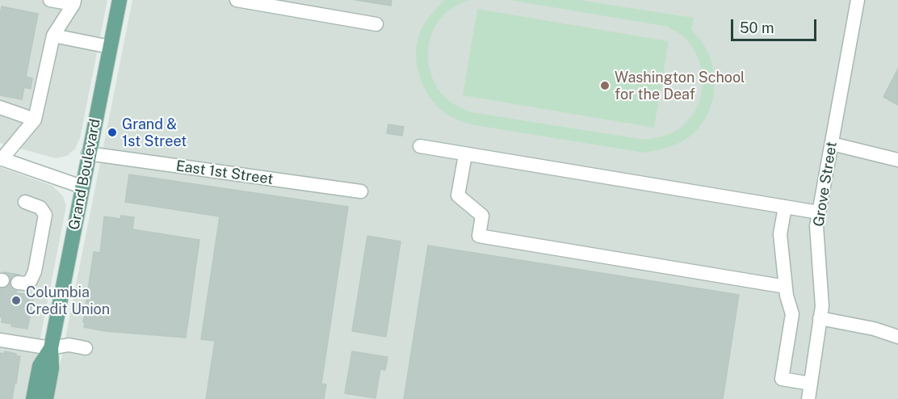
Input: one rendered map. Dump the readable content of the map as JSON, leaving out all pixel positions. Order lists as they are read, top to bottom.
{
  "streets": {
    "main road": ["Grand Boulevard"],
    "street": ["East 1st Street", "Grove Street"]
  },
  "crossings": [
    ["East 1st Street", "Grand Boulevard"]
  ],
  "places": ["Washington School for the Deaf", "Grand & 1st Street", "Columbia Credit Union"],
  "scale_bar": "50 m"
}
